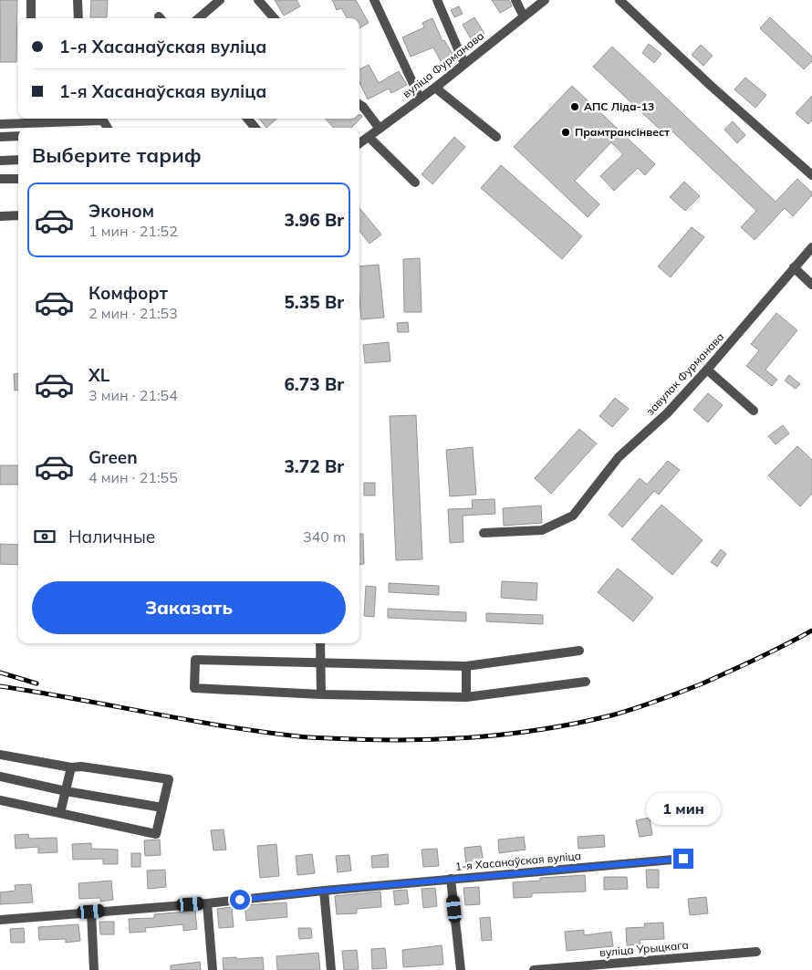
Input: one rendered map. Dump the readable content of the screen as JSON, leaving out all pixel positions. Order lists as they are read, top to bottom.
{
  "streets": {
    "street": [
      "вуліца Фурманава",
      "завулак Фурманава",
      "1-я Хасанаўская вуліца",
      "вуліца Урыцкага"
    ]
  },
  "places": ["АПС Ліда-13", "Прамтрансінвест"],
  "page": {
    "banner": ["1-я Хасанаўская вуліца", "1-я Хасанаўская вуліца"],
    "heading": "Выберите тариф",
    "list": [
      {
        "name": "Эконом",
        "note": "1 мин · 21:52",
        "value": "3.96 Br"
      },
      {
        "name": "Комфорт",
        "note": "2 мин · 21:53",
        "value": "5.35 Br"
      },
      {
        "name": "XL",
        "note": "3 мин · 21:54",
        "value": "6.73 Br"
      },
      {
        "name": "Green",
        "note": "4 мин · 21:55",
        "value": "3.72 Br"
      }
    ],
    "pay": ["Наличные", "340 m"],
    "buttons": "Заказать",
    "bubble": "1 мин"
  }
}
